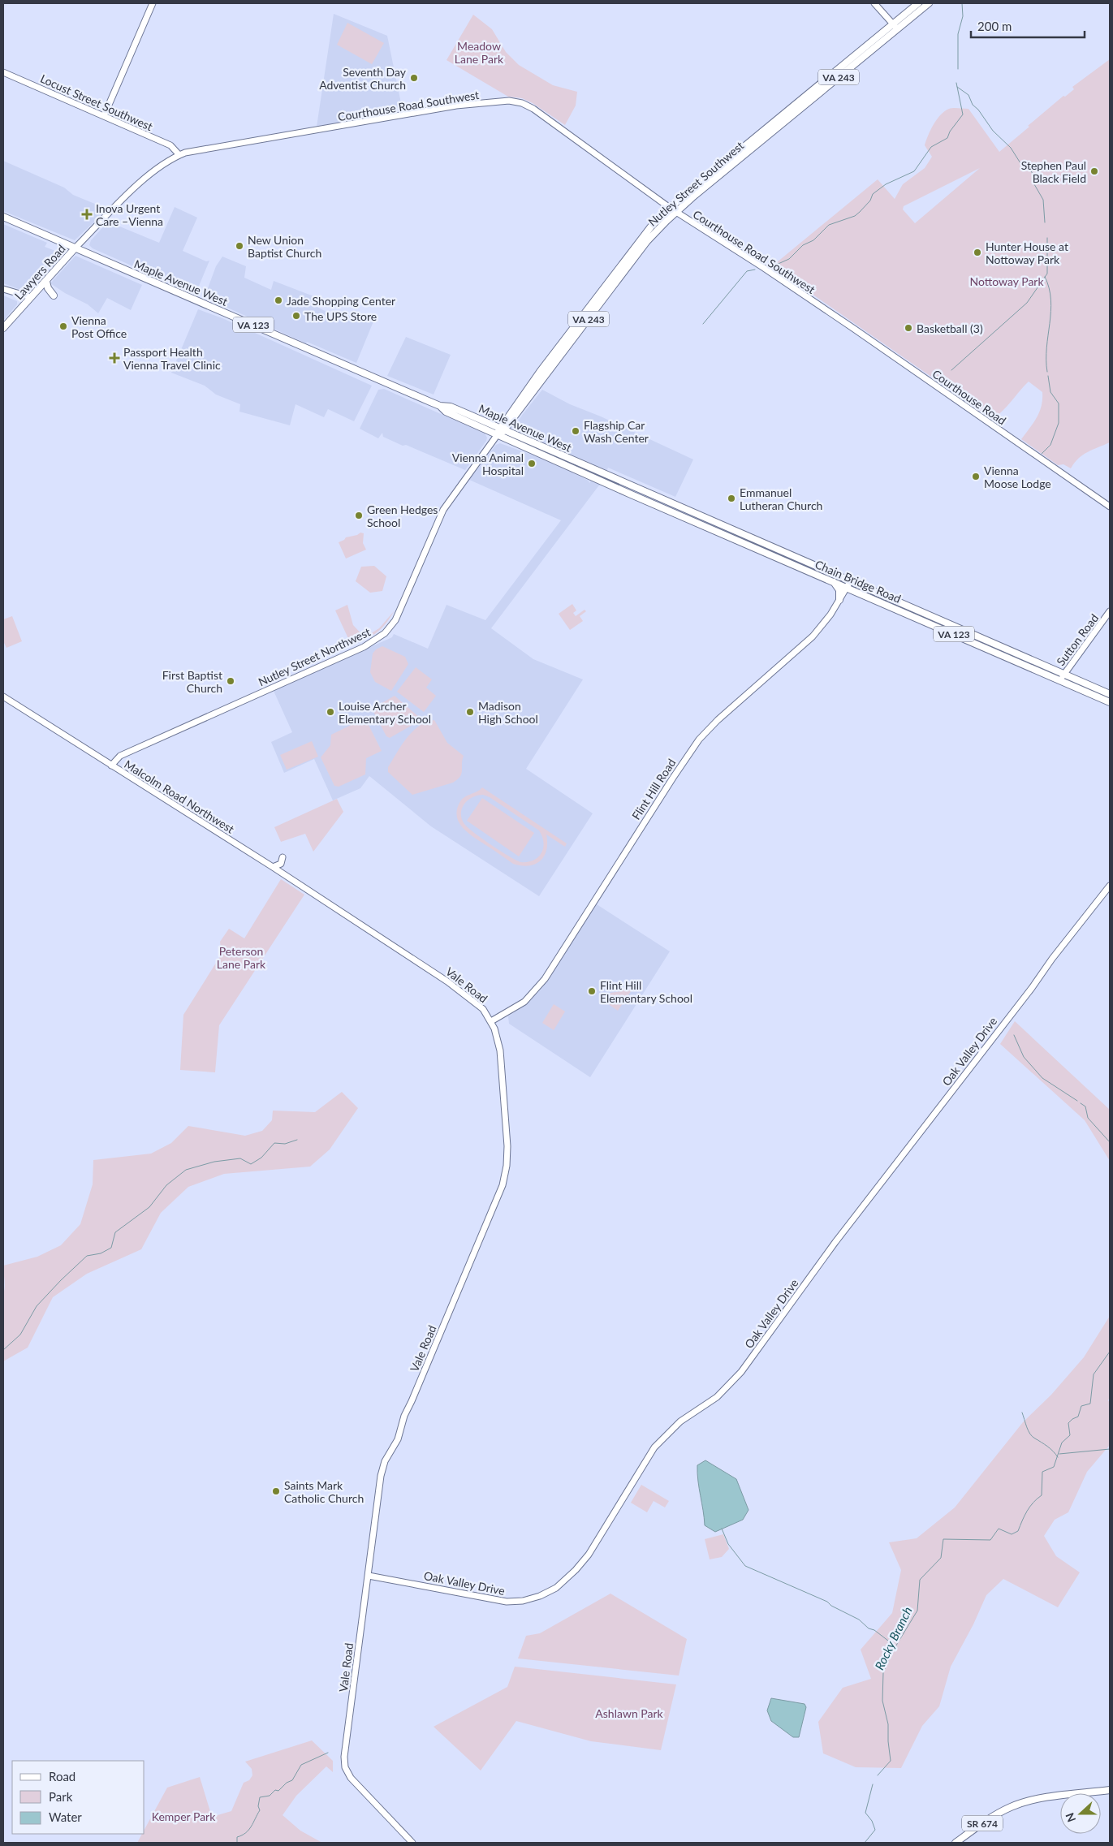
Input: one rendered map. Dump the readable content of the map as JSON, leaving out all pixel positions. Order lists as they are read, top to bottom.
{
  "streets": {
    "main road": [
      "VA 243",
      "Nutley Street Southwest",
      "Lawyers Road",
      "Maple Avenue West",
      "VA 123",
      "Chain Bridge Road",
      "SR 674"
    ],
    "street": [
      "Locust Street Southwest",
      "Courthouse Road Southwest",
      "Courthouse Road",
      "Sutton Road",
      "Nutley Street Northwest",
      "Flint Hill Road",
      "Malcolm Road Northwest",
      "Vale Road",
      "Oak Valley Drive"
    ]
  },
  "crossings": [
    ["Locust Street Southwest", "Courthouse Road Southwest"],
    ["Courthouse Road Southwest", "Nutley Street Southwest"],
    ["Courthouse Road Southwest", "Lawyers Road"],
    ["Courthouse Road Southwest", "Maple Avenue West"],
    ["Courthouse Road Southwest", "Courthouse Road"],
    ["Nutley Street Southwest", "Maple Avenue West"],
    ["Nutley Street Southwest", "Nutley Street Northwest"],
    ["Lawyers Road", "Maple Avenue West"],
    ["Maple Avenue West", "Chain Bridge Road"],
    ["Maple Avenue West", "Nutley Street Northwest"],
    ["Chain Bridge Road", "Sutton Road"],
    ["Chain Bridge Road", "Flint Hill Road"],
    ["Nutley Street Northwest", "Malcolm Road Northwest"],
    ["Flint Hill Road", "Vale Road"],
    ["Malcolm Road Northwest", "Vale Road"],
    ["Vale Road", "Oak Valley Drive"]
  ],
  "water": ["Rocky Branch"],
  "parks": [
    "Meadow Lane Park",
    "Nottoway Park",
    "Peterson Lane Park",
    "Ashlawn Park",
    "Kemper Park"
  ],
  "places": {
    "other": [
      "Seventh Day Adventist Church",
      "Stephen Paul Black Field",
      "New Union Baptist Church",
      "Hunter House at Nottoway Park",
      "Jade Shopping Center",
      "The UPS Store",
      "Vienna Post Office",
      "Basketball (3)",
      "Flagship Car Wash Center",
      "Vienna Animal Hospital",
      "Vienna Moose Lodge",
      "Emmanuel Lutheran Church",
      "Green Hedges School",
      "First Baptist Church",
      "Louise Archer Elementary School",
      "Madison High School",
      "Flint Hill Elementary School",
      "Saints Mark Catholic Church"
    ],
    "health": ["Inova Urgent Care –Vienna", "Passport Health Vienna Travel Clinic"]
  },
  "legend": ["Road", "Park", "Water"],
  "scale_bar": "200 m",
  "north": "left"
}
